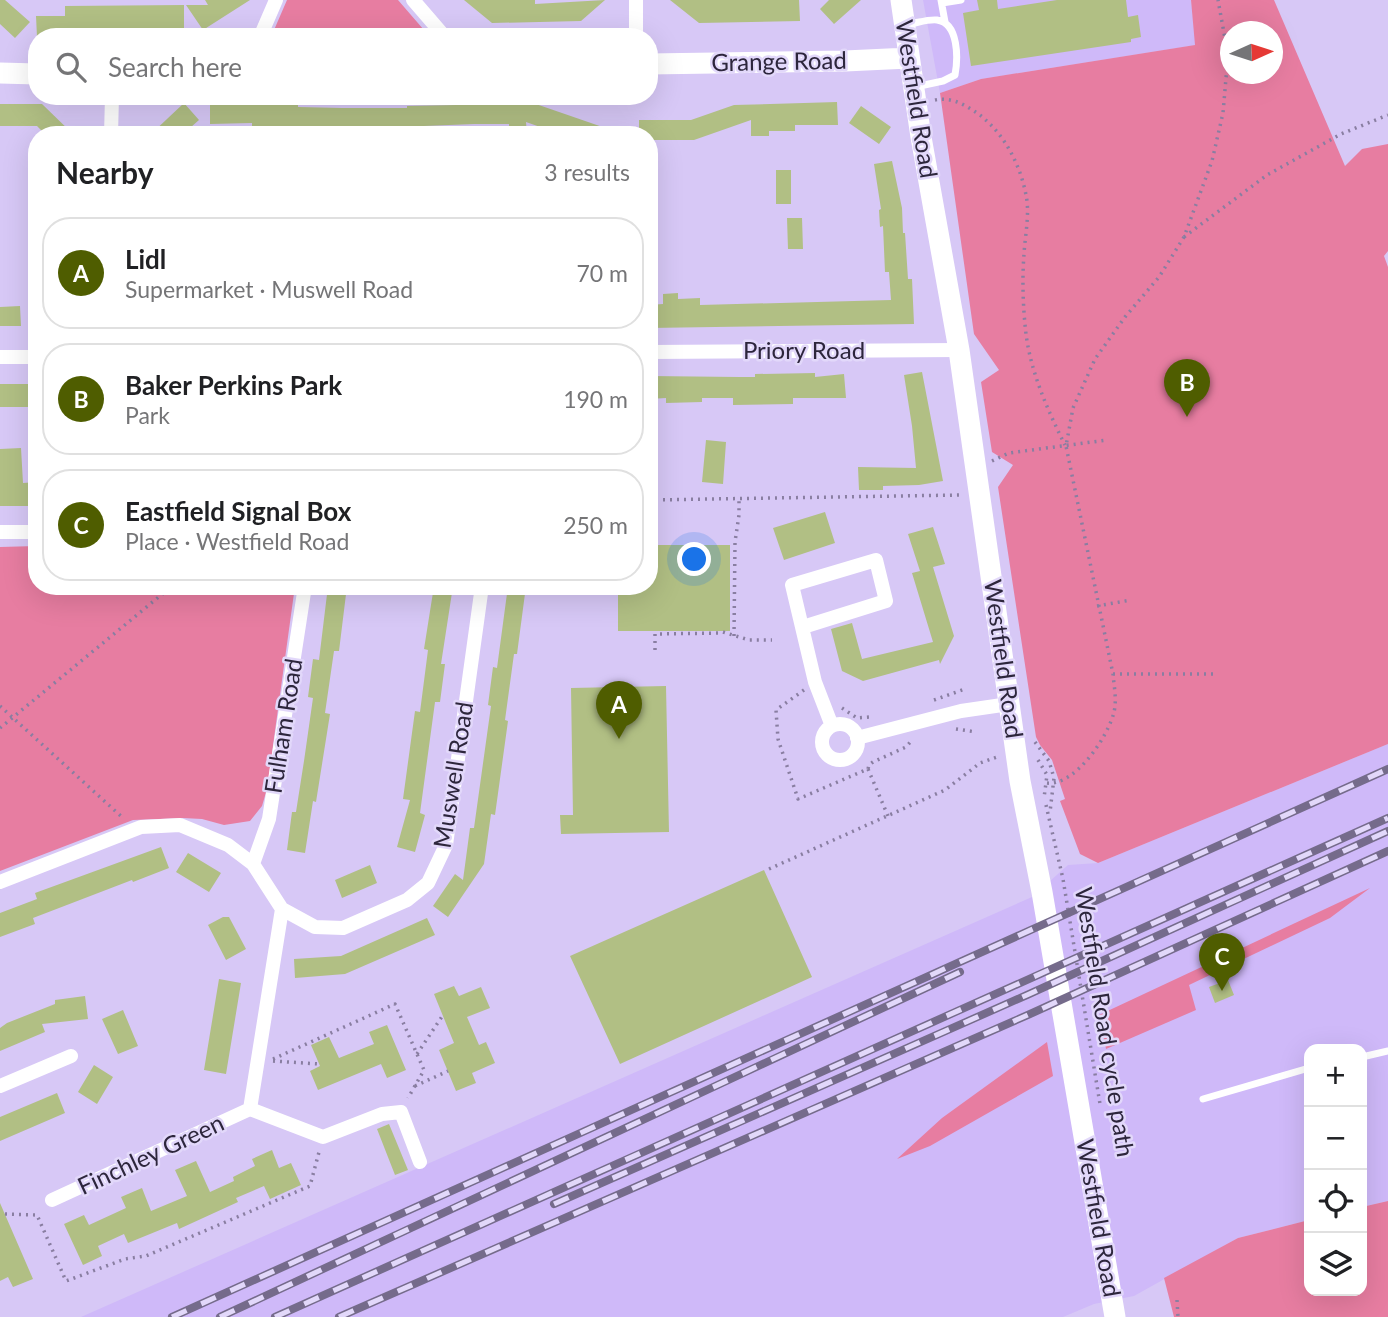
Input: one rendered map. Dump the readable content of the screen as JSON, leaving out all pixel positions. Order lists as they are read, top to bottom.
{
  "streets": {
    "street": [
      "Grange Road",
      "Westfield Road",
      "Priory Road",
      "Fulham Road",
      "Muswell Road",
      "Finchley Green"
    ],
    "path": ["Westfield Road cycle path"]
  },
  "crossings": [
    ["Grange Road", "Westfield Road"],
    ["Westfield Road", "Priory Road"],
    ["Muswell Road", "Finchley Green"]
  ],
  "north": "right",
  "page": {
    "search": "Search here",
    "heading": ["Nearby", "3 results"],
    "list": [
      {
        "mark": "A",
        "name": "Lidl",
        "note": "Supermarket · Muswell Road",
        "value": "70 m"
      },
      {
        "mark": "B",
        "name": "Baker Perkins Park",
        "note": "Park",
        "value": "190 m"
      },
      {
        "mark": "C",
        "name": "Eastfield Signal Box",
        "note": "Place · Westfield Road",
        "value": "250 m"
      }
    ],
    "pins": ["B", "A", "C"],
    "map_buttons": ["+", "−"]
  }
}
